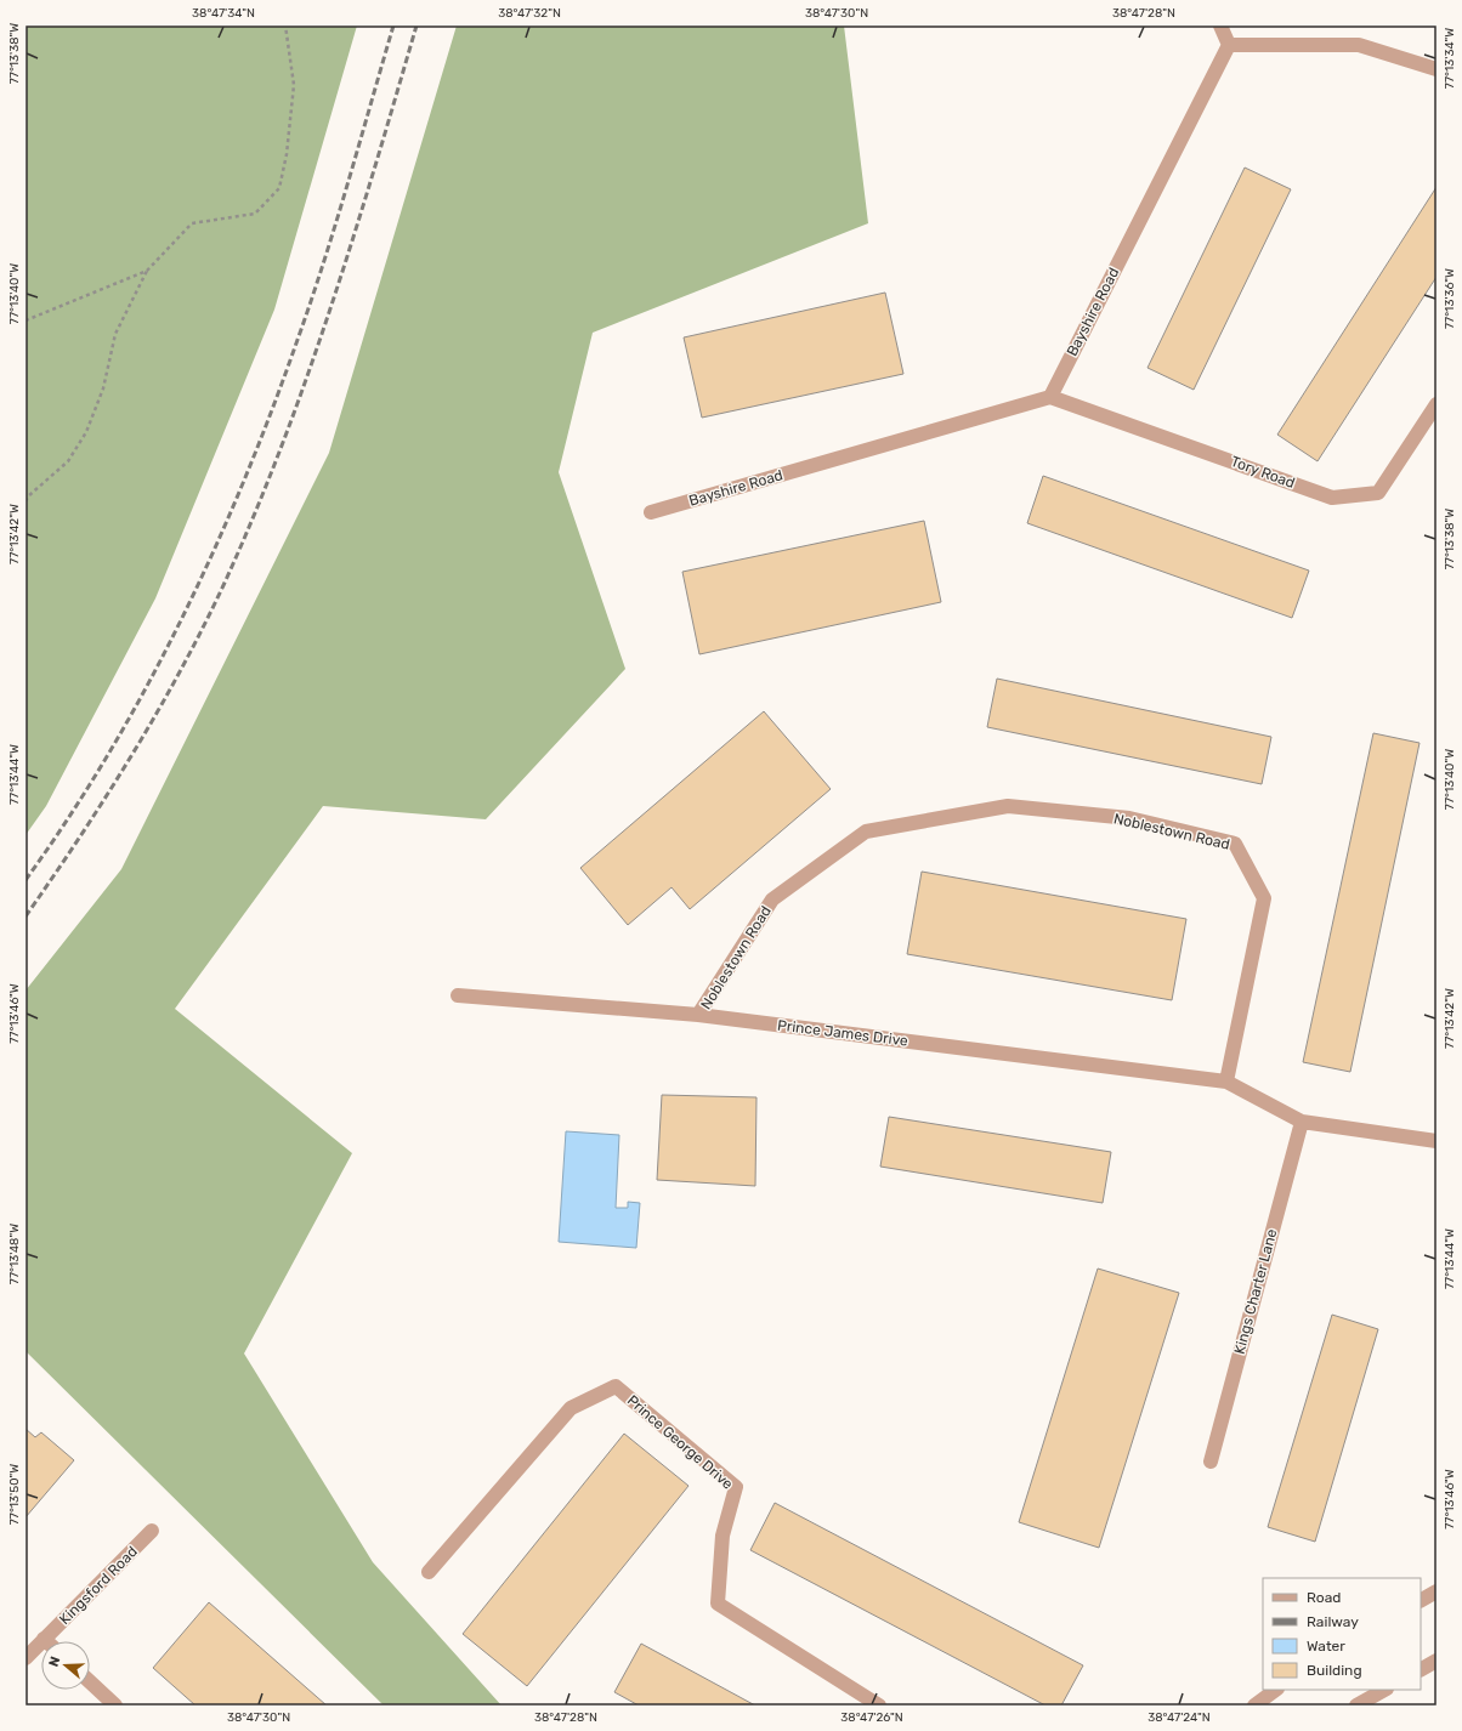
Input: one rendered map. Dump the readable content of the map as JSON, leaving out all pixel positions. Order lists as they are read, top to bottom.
{
  "streets": {
    "street": [
      "Bayshire Road",
      "Tory Road",
      "Noblestown Road",
      "Prince James Drive",
      "Kings Charter Lane",
      "Prince George Drive",
      "Kingsford Road"
    ]
  },
  "crossings": [
    ["Bayshire Road", "Tory Road"],
    ["Noblestown Road", "Prince James Drive"]
  ],
  "legend": [
    "Road",
    "Railway",
    "Water",
    "Building"
  ],
  "north": "left",
  "coordinates": [
    "38°47'34\"N",
    "38°47'32\"N",
    "38°47'30\"N",
    "38°47'28\"N",
    "77°13'38\"W",
    "77°13'34\"W",
    "77°13'40\"W",
    "77°13'36\"W",
    "77°13'42\"W",
    "77°13'44\"W",
    "77°13'46\"W",
    "77°13'48\"W",
    "77°13'50\"W",
    "38°47'26\"N",
    "38°47'24\"N"
  ]
}
